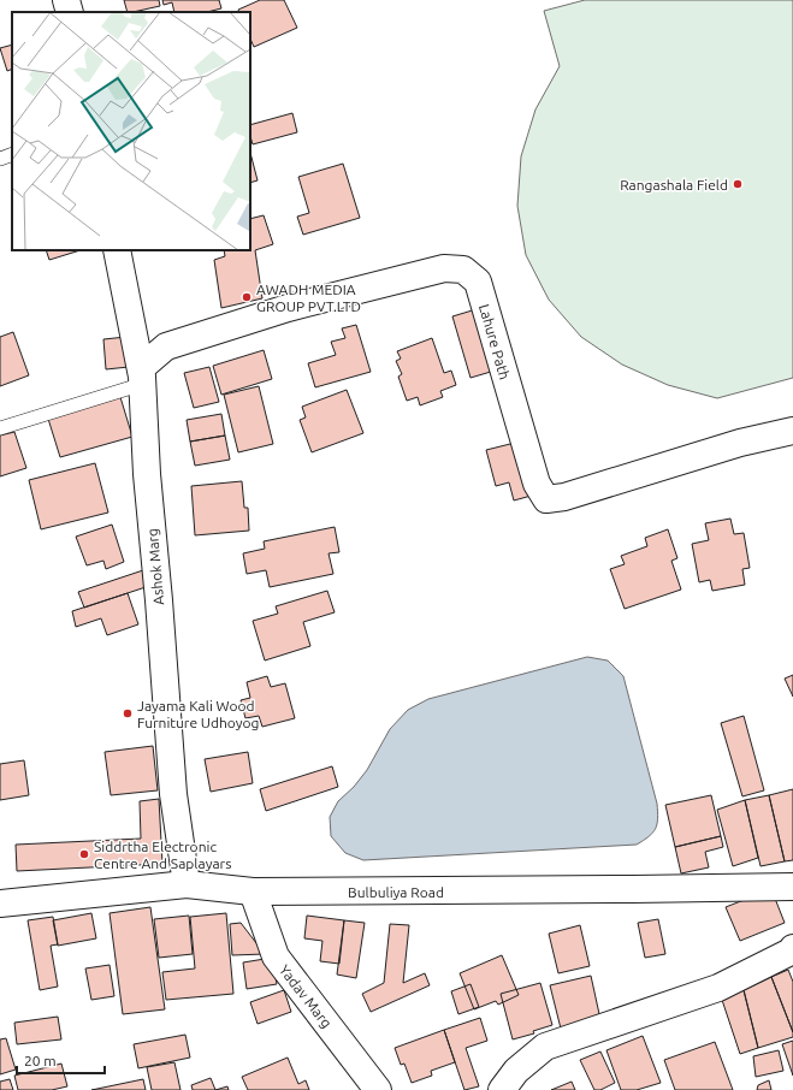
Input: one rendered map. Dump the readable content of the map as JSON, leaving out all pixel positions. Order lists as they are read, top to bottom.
{
  "streets": {
    "street": [
      "Lahure Path",
      "Ashok Marg",
      "Bulbuliya Road",
      "Yadav Marg"
    ]
  },
  "crossings": [
    ["Lahure Path", "Ashok Marg"],
    ["Ashok Marg", "Bulbuliya Road"],
    ["Bulbuliya Road", "Yadav Marg"]
  ],
  "places": [
    "Rangashala Field",
    "AWADH MEDIA GROUP PVT.LTD",
    "Jayama Kali Wood Furniture Udhoyog",
    "Siddrtha Electronic Centre And Saplayars"
  ],
  "scale_bar": "20 m"
}
